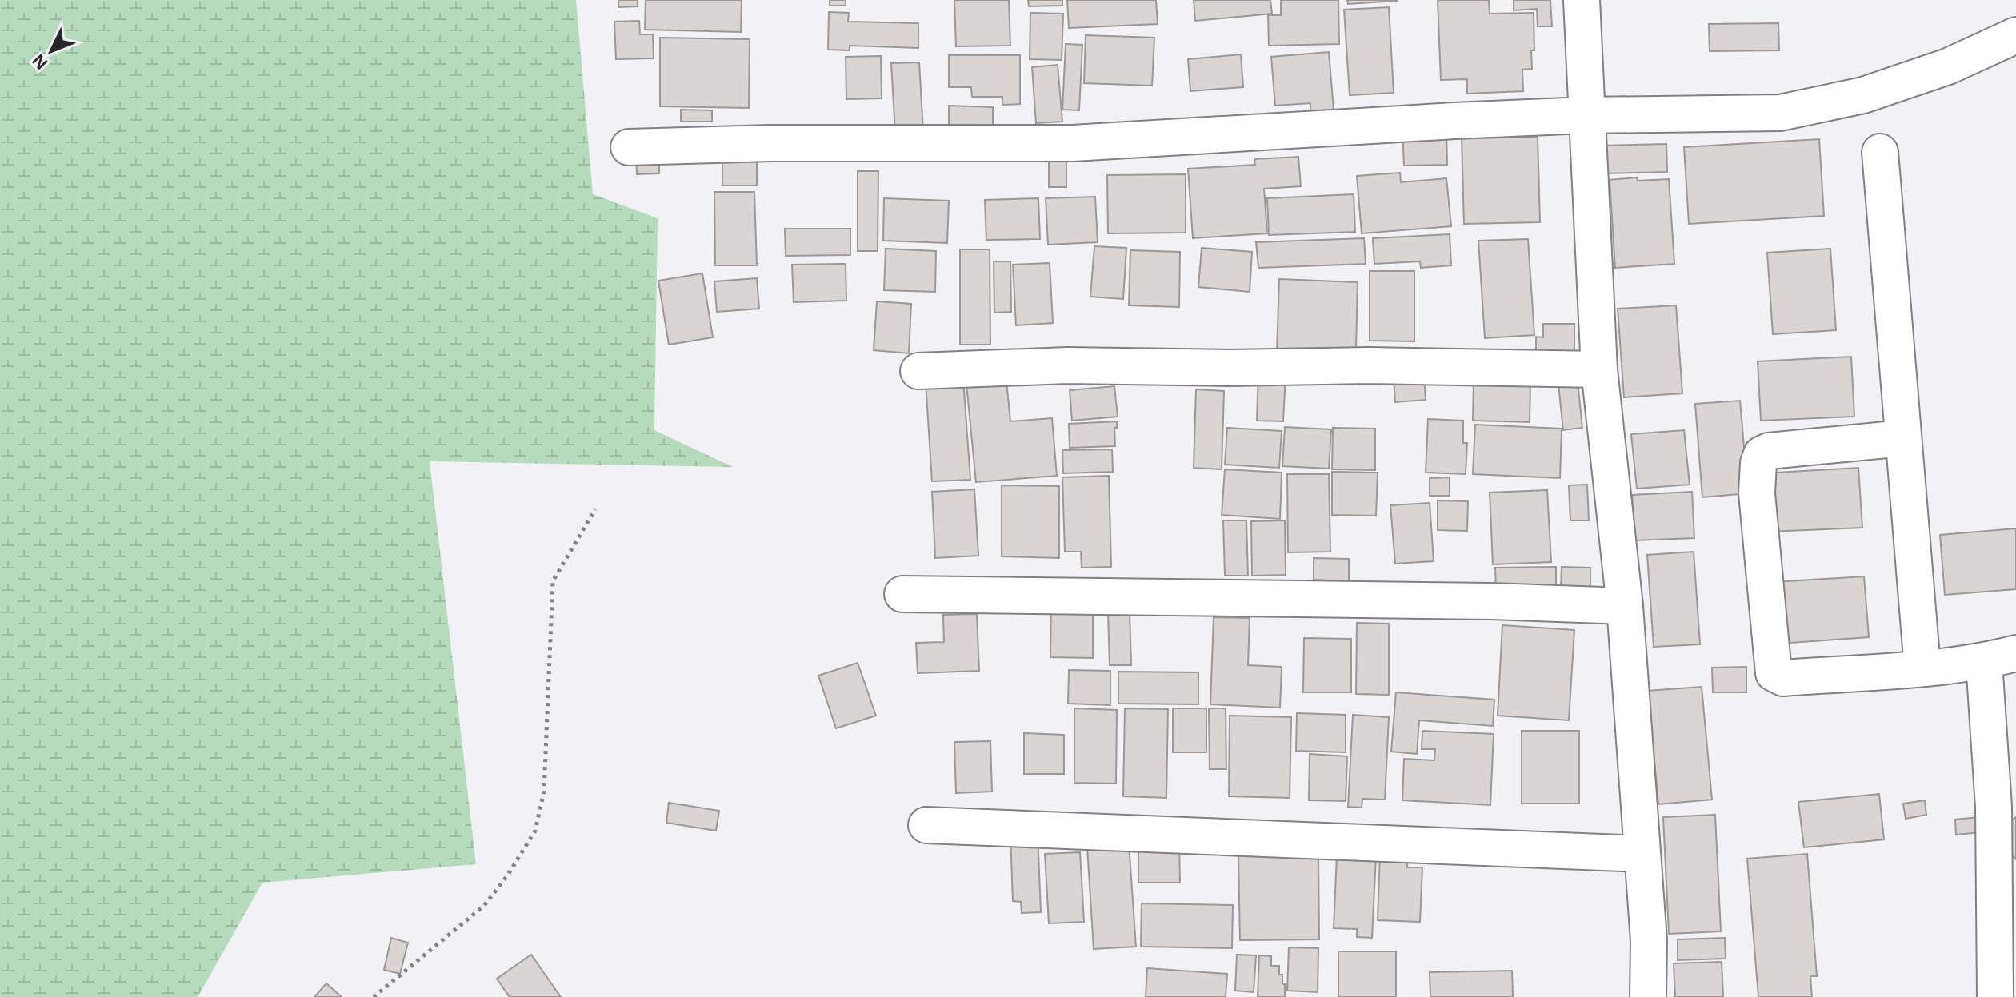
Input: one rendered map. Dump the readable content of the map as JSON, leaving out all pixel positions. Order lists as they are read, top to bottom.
{
  "north": "bottom left"
}
